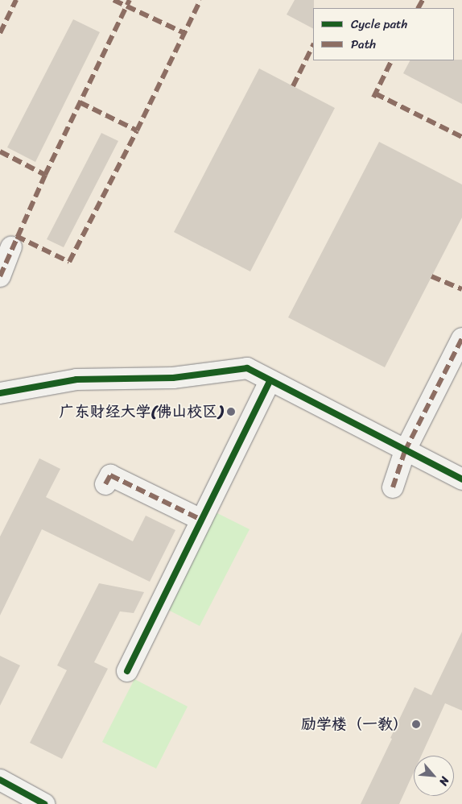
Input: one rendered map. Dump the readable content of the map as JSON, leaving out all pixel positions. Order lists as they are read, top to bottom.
{
  "places": ["广东财经大学(佛山校区)", "励学楼（一教）"],
  "legend": ["Cycle path", "Path"],
  "north": "bottom right"
}
